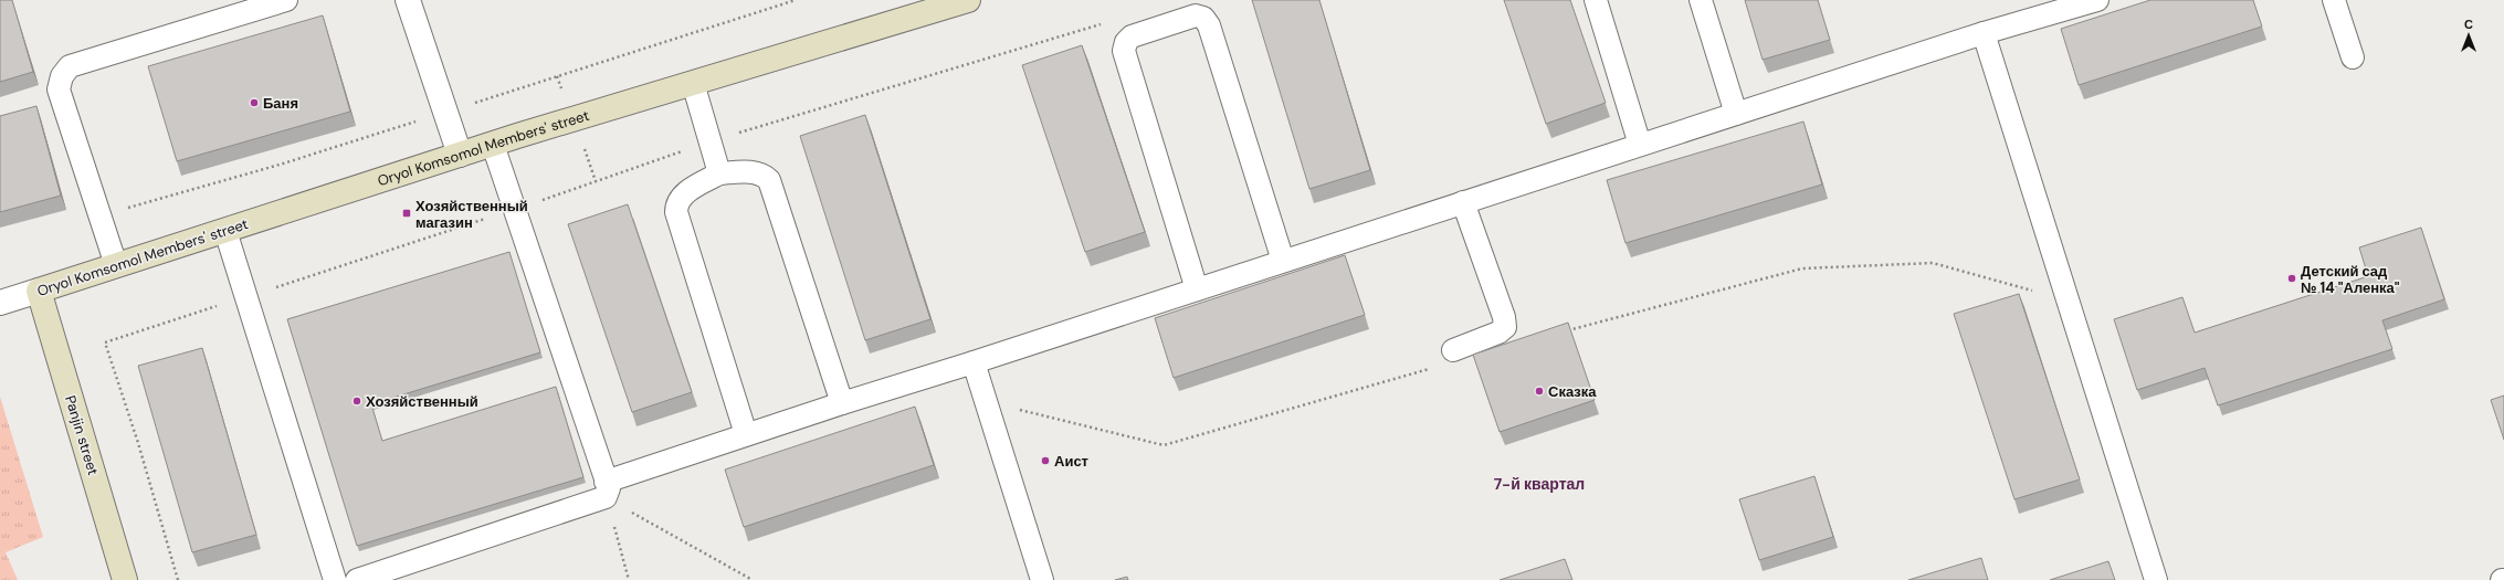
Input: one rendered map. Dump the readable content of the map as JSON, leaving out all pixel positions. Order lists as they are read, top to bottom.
{
  "streets": {
    "street": ["Oryol Komsomol Members' street", "Panjin street"]
  },
  "crossings": [
    ["Oryol Komsomol Members' street", "Panjin street"]
  ],
  "districts": ["7-й квартал"],
  "places": {
    "other": [
      "Баня",
      "Детский сад № 14 \"Аленка\"",
      "Сказка",
      "Хозяйственный",
      "Аист"
    ],
    "transit": ["Хозяйственный магазин"]
  },
  "north": "top"
}
